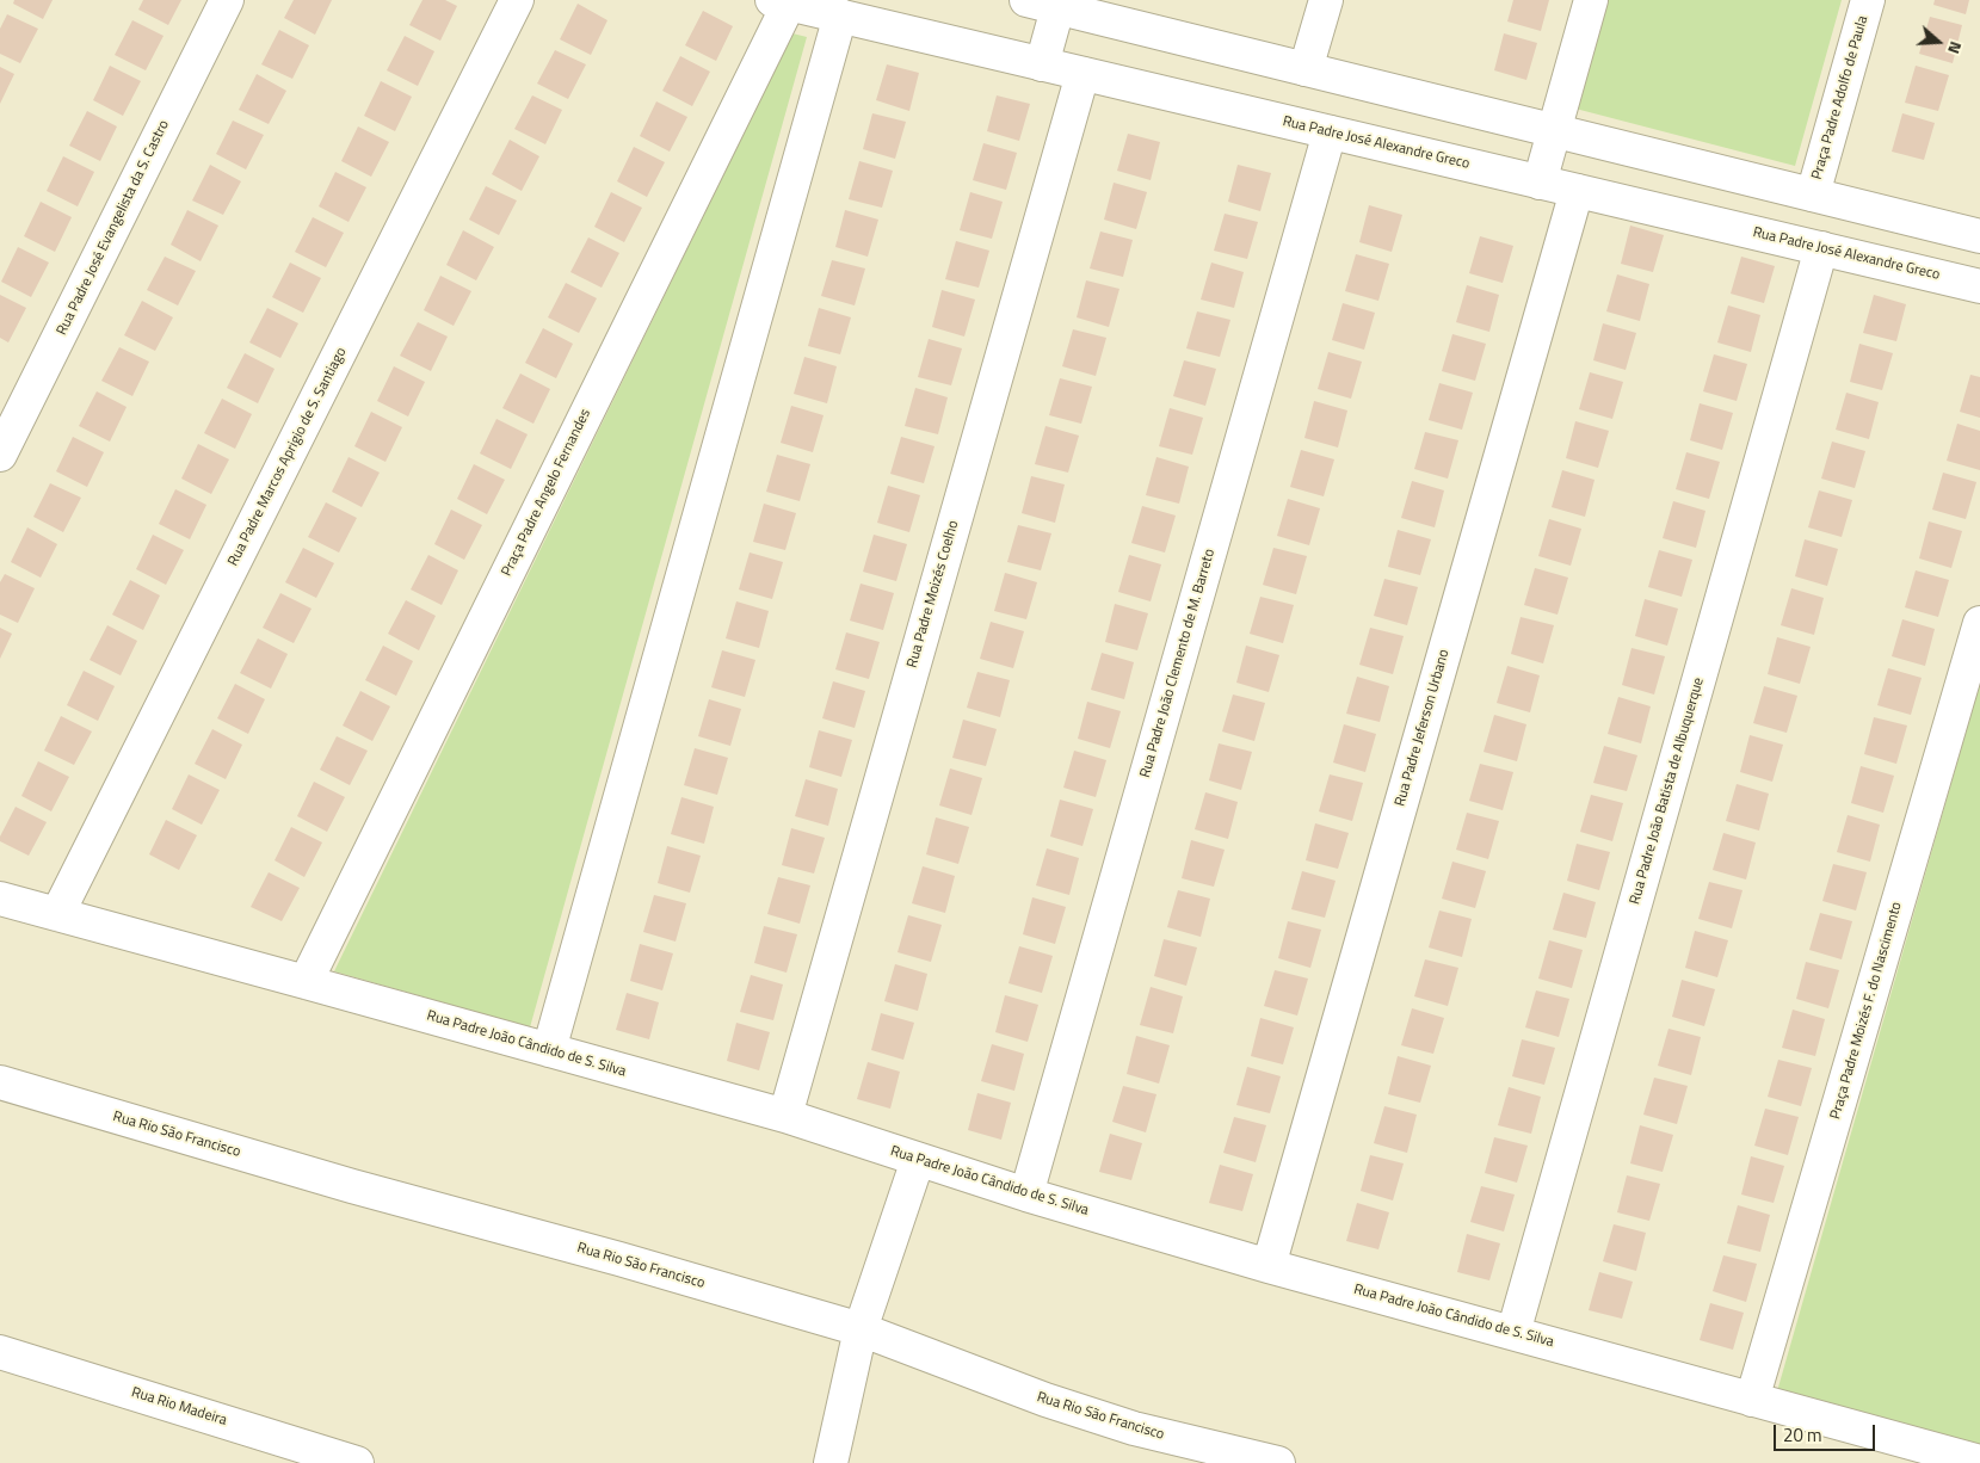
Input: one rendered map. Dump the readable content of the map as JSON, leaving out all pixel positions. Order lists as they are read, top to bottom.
{
  "streets": {
    "street": [
      "Praça Padre Adolfo de Paula",
      "Rua Padre José Alexandre Greco",
      "Rua Padre José Evangelista da S. Castro",
      "Rua Padre Marcos Aprigio de S. Santiago",
      "Praça Padre Angelo Fernandes",
      "Rua Padre Moizés Coelho",
      "Rua Padre João Clemento de M. Barreto",
      "Rua Padre Jeferson Urbano",
      "Rua Padre João Batista de Albuquerque",
      "Praça Padre Moizés F. do Nascimento",
      "Rua Padre João Cândido de S. Silva",
      "Rua Rio São Francisco",
      "Rua Rio Madeira"
    ]
  },
  "crossings": [
    ["Rua Padre José Alexandre Greco", "Praça Padre Angelo Fernandes"],
    ["Rua Padre José Alexandre Greco", "Rua Padre Moizés Coelho"],
    ["Rua Padre José Alexandre Greco", "Rua Padre João Clemento de M. Barreto"],
    ["Rua Padre José Alexandre Greco", "Rua Padre Jeferson Urbano"],
    ["Rua Padre José Alexandre Greco", "Rua Padre João Batista de Albuquerque"],
    ["Rua Padre Marcos Aprigio de S. Santiago", "Rua Padre João Cândido de S. Silva"],
    ["Praça Padre Angelo Fernandes", "Rua Padre João Cândido de S. Silva"],
    ["Rua Padre Moizés Coelho", "Rua Padre João Cândido de S. Silva"],
    ["Rua Padre João Clemento de M. Barreto", "Rua Padre João Cândido de S. Silva"],
    ["Rua Padre Jeferson Urbano", "Rua Padre João Cândido de S. Silva"],
    ["Rua Padre João Batista de Albuquerque", "Rua Padre João Cândido de S. Silva"],
    ["Praça Padre Moizés F. do Nascimento", "Rua Padre João Cândido de S. Silva"]
  ],
  "scale_bar": "20 m",
  "north": "right"
}
